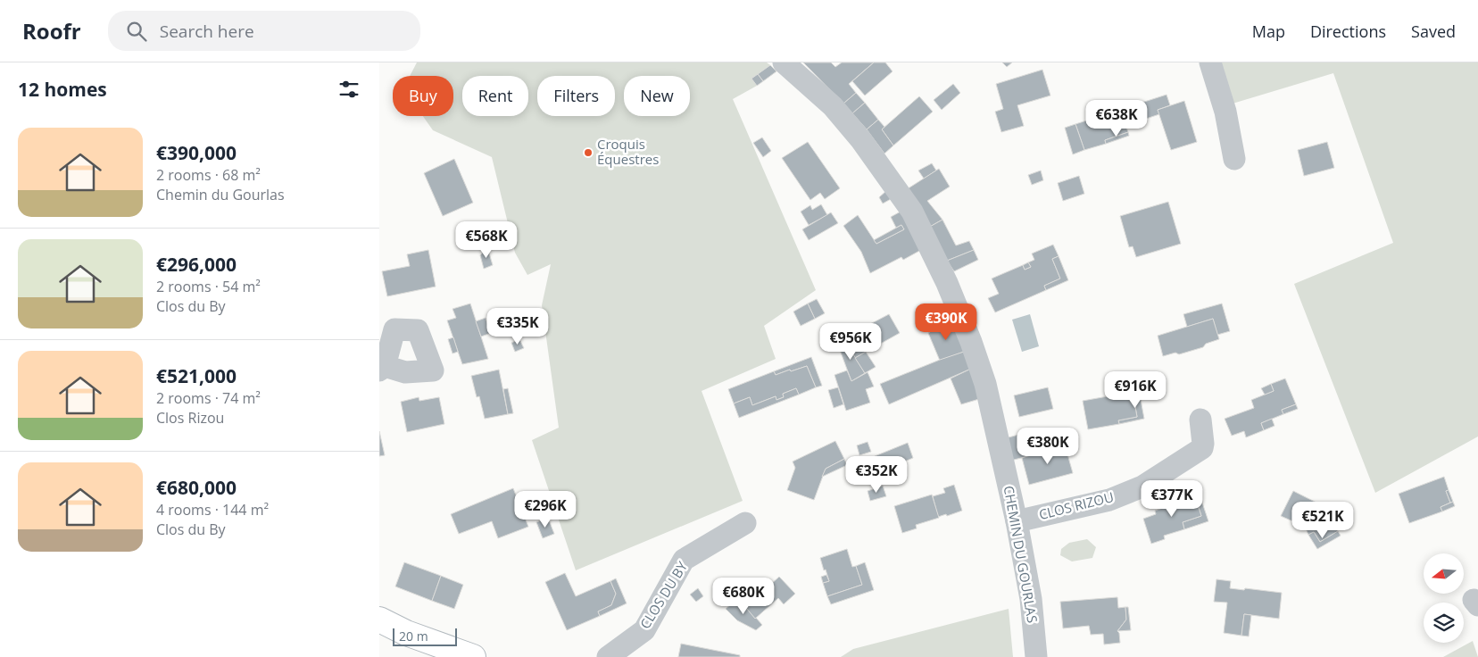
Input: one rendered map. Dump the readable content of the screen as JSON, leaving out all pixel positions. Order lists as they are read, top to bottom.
{
  "streets": {
    "street": ["CLOS RIZOU", "CHEMIN DU GOURLAS", "CLOS DU BY"]
  },
  "crossings": [
    ["CLOS RIZOU", "CHEMIN DU GOURLAS"]
  ],
  "places": ["Croquis Équestres"],
  "scale_bar": "20 m",
  "north": "left",
  "page": {
    "header": "Roofr",
    "search": "Search here",
    "nav": ["Map", "Directions", "Saved"],
    "heading": "12 homes",
    "chip": [
      "Buy",
      "Rent",
      "Filters",
      "New"
    ],
    "price": [
      "€638K",
      "€568K",
      "€390K",
      "€335K",
      "€956K",
      "€916K",
      "€380K",
      "€352K",
      "€377K",
      "€296K",
      "€521K",
      "€680K"
    ],
    "list": [
      {
        "name": "€390,000",
        "note": "2 rooms · 68 m² · Chemin du Gourlas"
      },
      {
        "name": "€296,000",
        "note": "2 rooms · 54 m² · Clos du By"
      },
      {
        "name": "€521,000",
        "note": "2 rooms · 74 m² · Clos Rizou"
      },
      {
        "name": "€680,000",
        "note": "4 rooms · 144 m² · Clos du By"
      }
    ],
    "scale": "20 m"
  }
}
